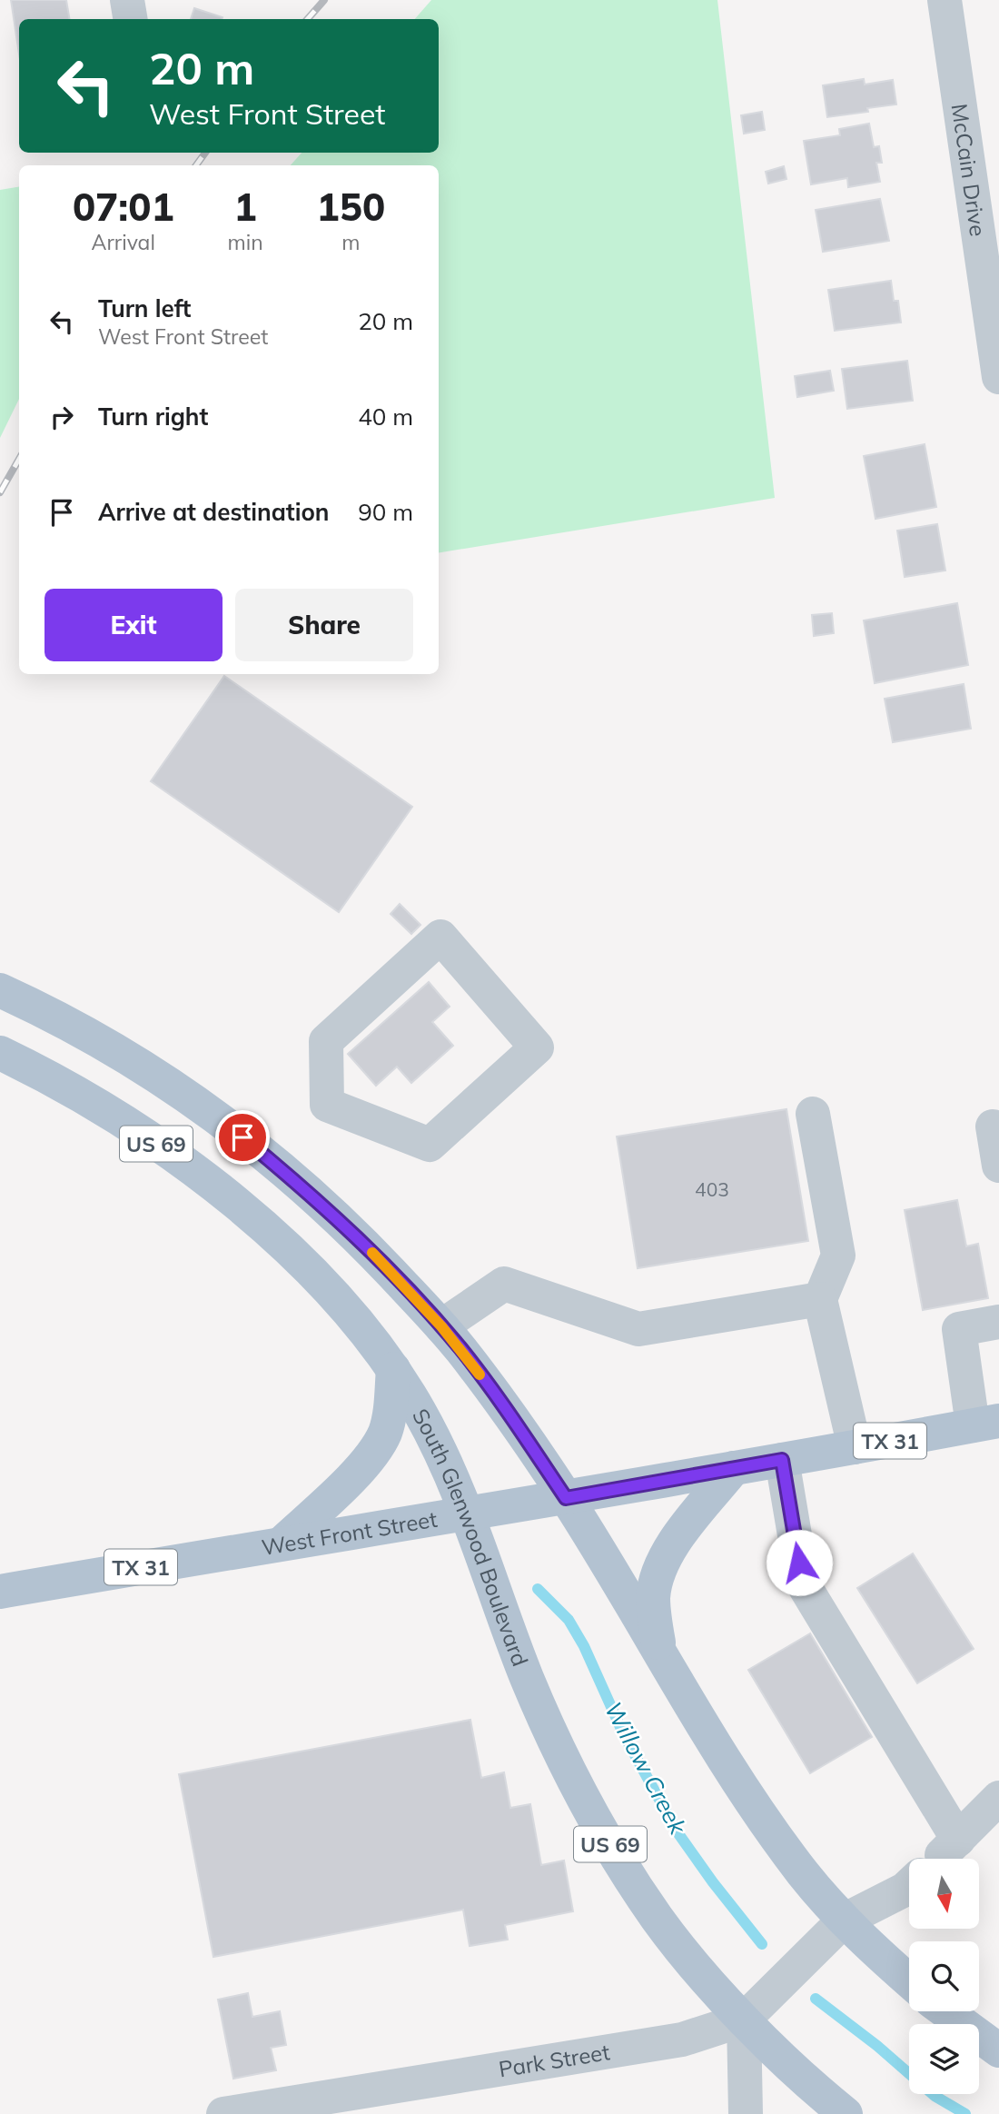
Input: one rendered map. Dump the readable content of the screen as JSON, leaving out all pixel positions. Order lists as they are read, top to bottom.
{
  "streets": {
    "main road": [
      "US 69",
      "TX 31",
      "West Front Street",
      "South Glenwood Boulevard"
    ],
    "street": ["McCain Drive", "Park Street"]
  },
  "crossings": [
    ["US 69", "West Front Street"],
    ["US 69", "Park Street"],
    ["West Front Street", "South Glenwood Boulevard"],
    ["South Glenwood Boulevard", "Park Street"]
  ],
  "water": ["Willow Creek"],
  "house_numbers": ["403"],
  "north": "bottom",
  "page": {
    "turn": ["20 m", "West Front Street"],
    "eta": [
      "07:01",
      "Arrival",
      "1",
      "min",
      "150",
      "m"
    ],
    "list": [
      {
        "name": "Turn left",
        "note": "West Front Street",
        "value": "20 m"
      },
      {
        "name": "Turn right",
        "value": "40 m"
      },
      {
        "name": "Arrive at destination",
        "value": "90 m"
      }
    ],
    "buttons": ["Exit", "Share"]
  }
}
